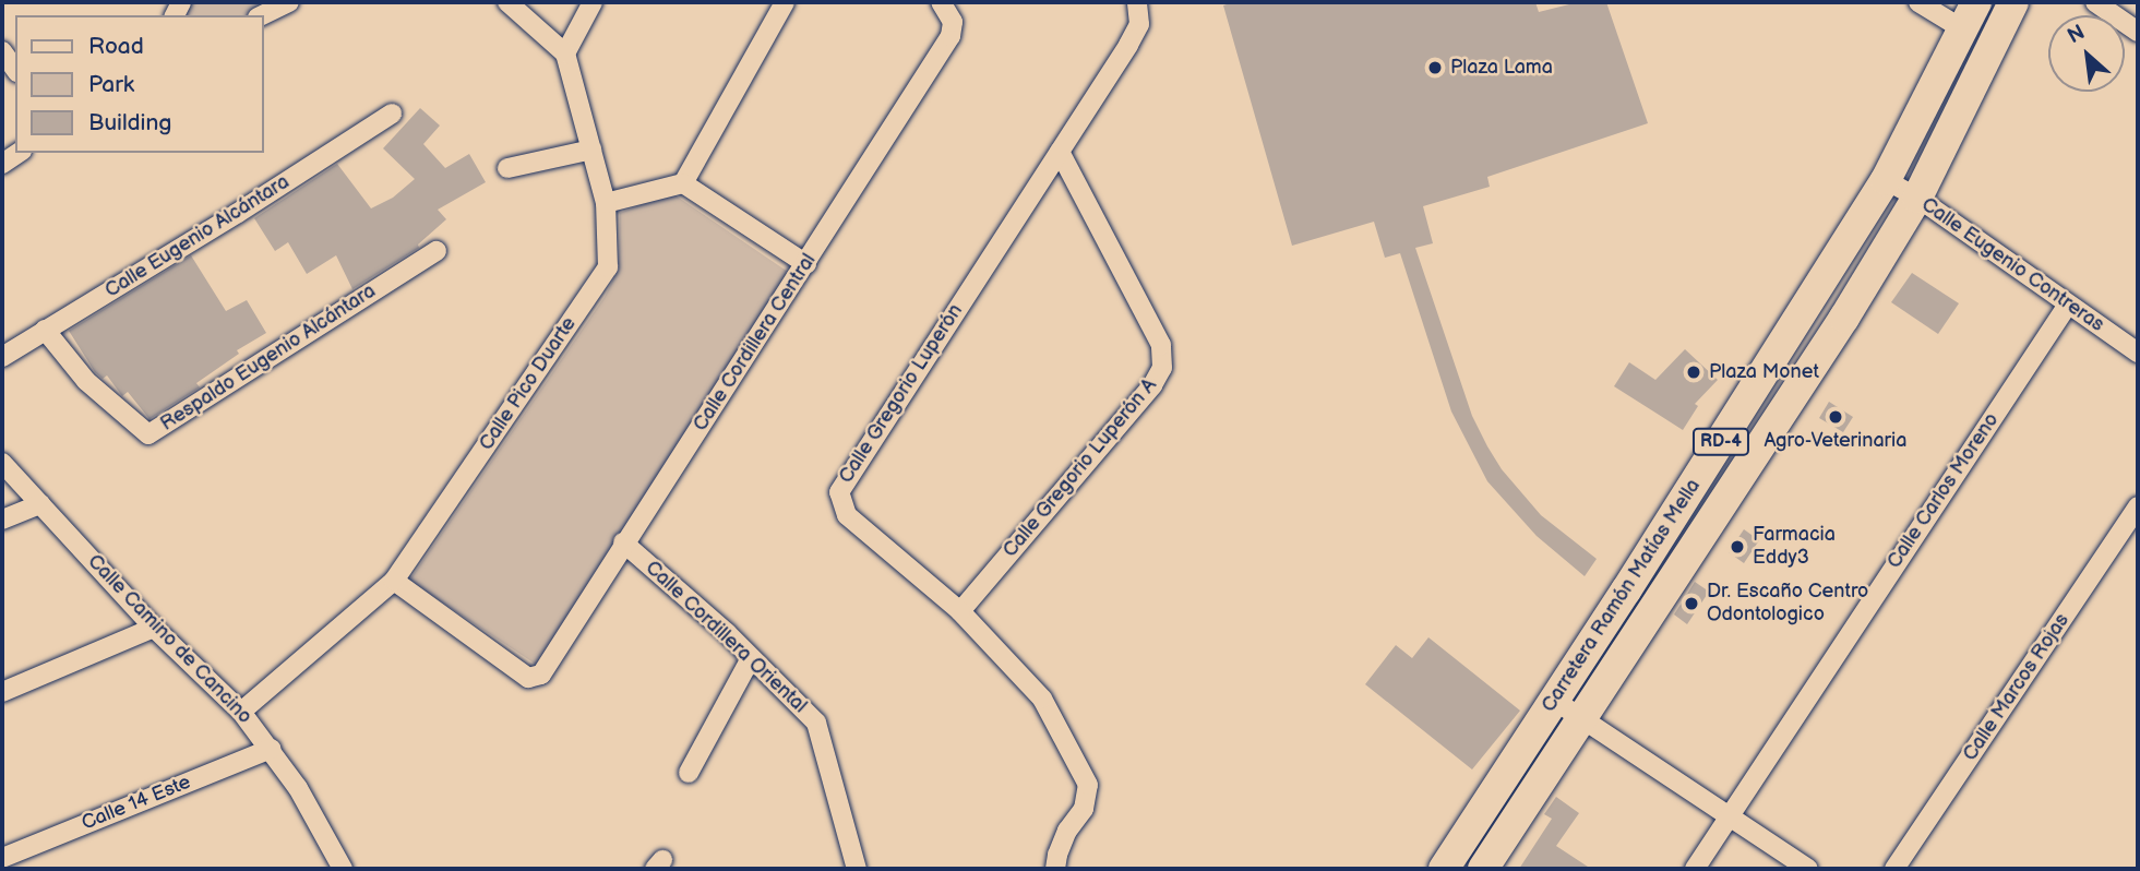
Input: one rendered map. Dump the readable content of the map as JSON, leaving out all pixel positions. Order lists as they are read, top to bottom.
{
  "streets": {
    "main road": ["RD-4", "Carretera Ramón Matías Mella"],
    "street": [
      "Calle Eugenio Alcántara",
      "Calle Eugenio Contreras",
      "Calle Cordillera Central",
      "Respaldo Eugenio Alcántara",
      "Calle Pico Duarte",
      "Calle Gregorio Luperón",
      "Calle Gregorio Luperón A",
      "Calle Carlos Moreno",
      "Calle Cordillera Oriental",
      "Calle Camino de Cancino",
      "Calle Marcos Rojas",
      "Calle 14 Este"
    ]
  },
  "crossings": [
    ["Calle Eugenio Alcántara", "Respaldo Eugenio Alcántara"],
    ["Calle Eugenio Contreras", "Calle Carlos Moreno"],
    ["Calle Eugenio Contreras", "Carretera Ramón Matías Mella"],
    ["Calle Cordillera Central", "Calle Pico Duarte"],
    ["Calle Cordillera Central", "Calle Cordillera Oriental"],
    ["Calle Pico Duarte", "Calle Camino de Cancino"],
    ["Calle Gregorio Luperón", "Calle Gregorio Luperón A"],
    ["Calle Camino de Cancino", "Calle 14 Este"]
  ],
  "places": [
    "Plaza Lama",
    "Plaza Monet",
    "Agro-Veterinaria",
    "Farmacia Eddy3",
    "Dr. Escaño Centro Odontologico"
  ],
  "legend": ["Road", "Park", "Building"],
  "north": "top left"
}
